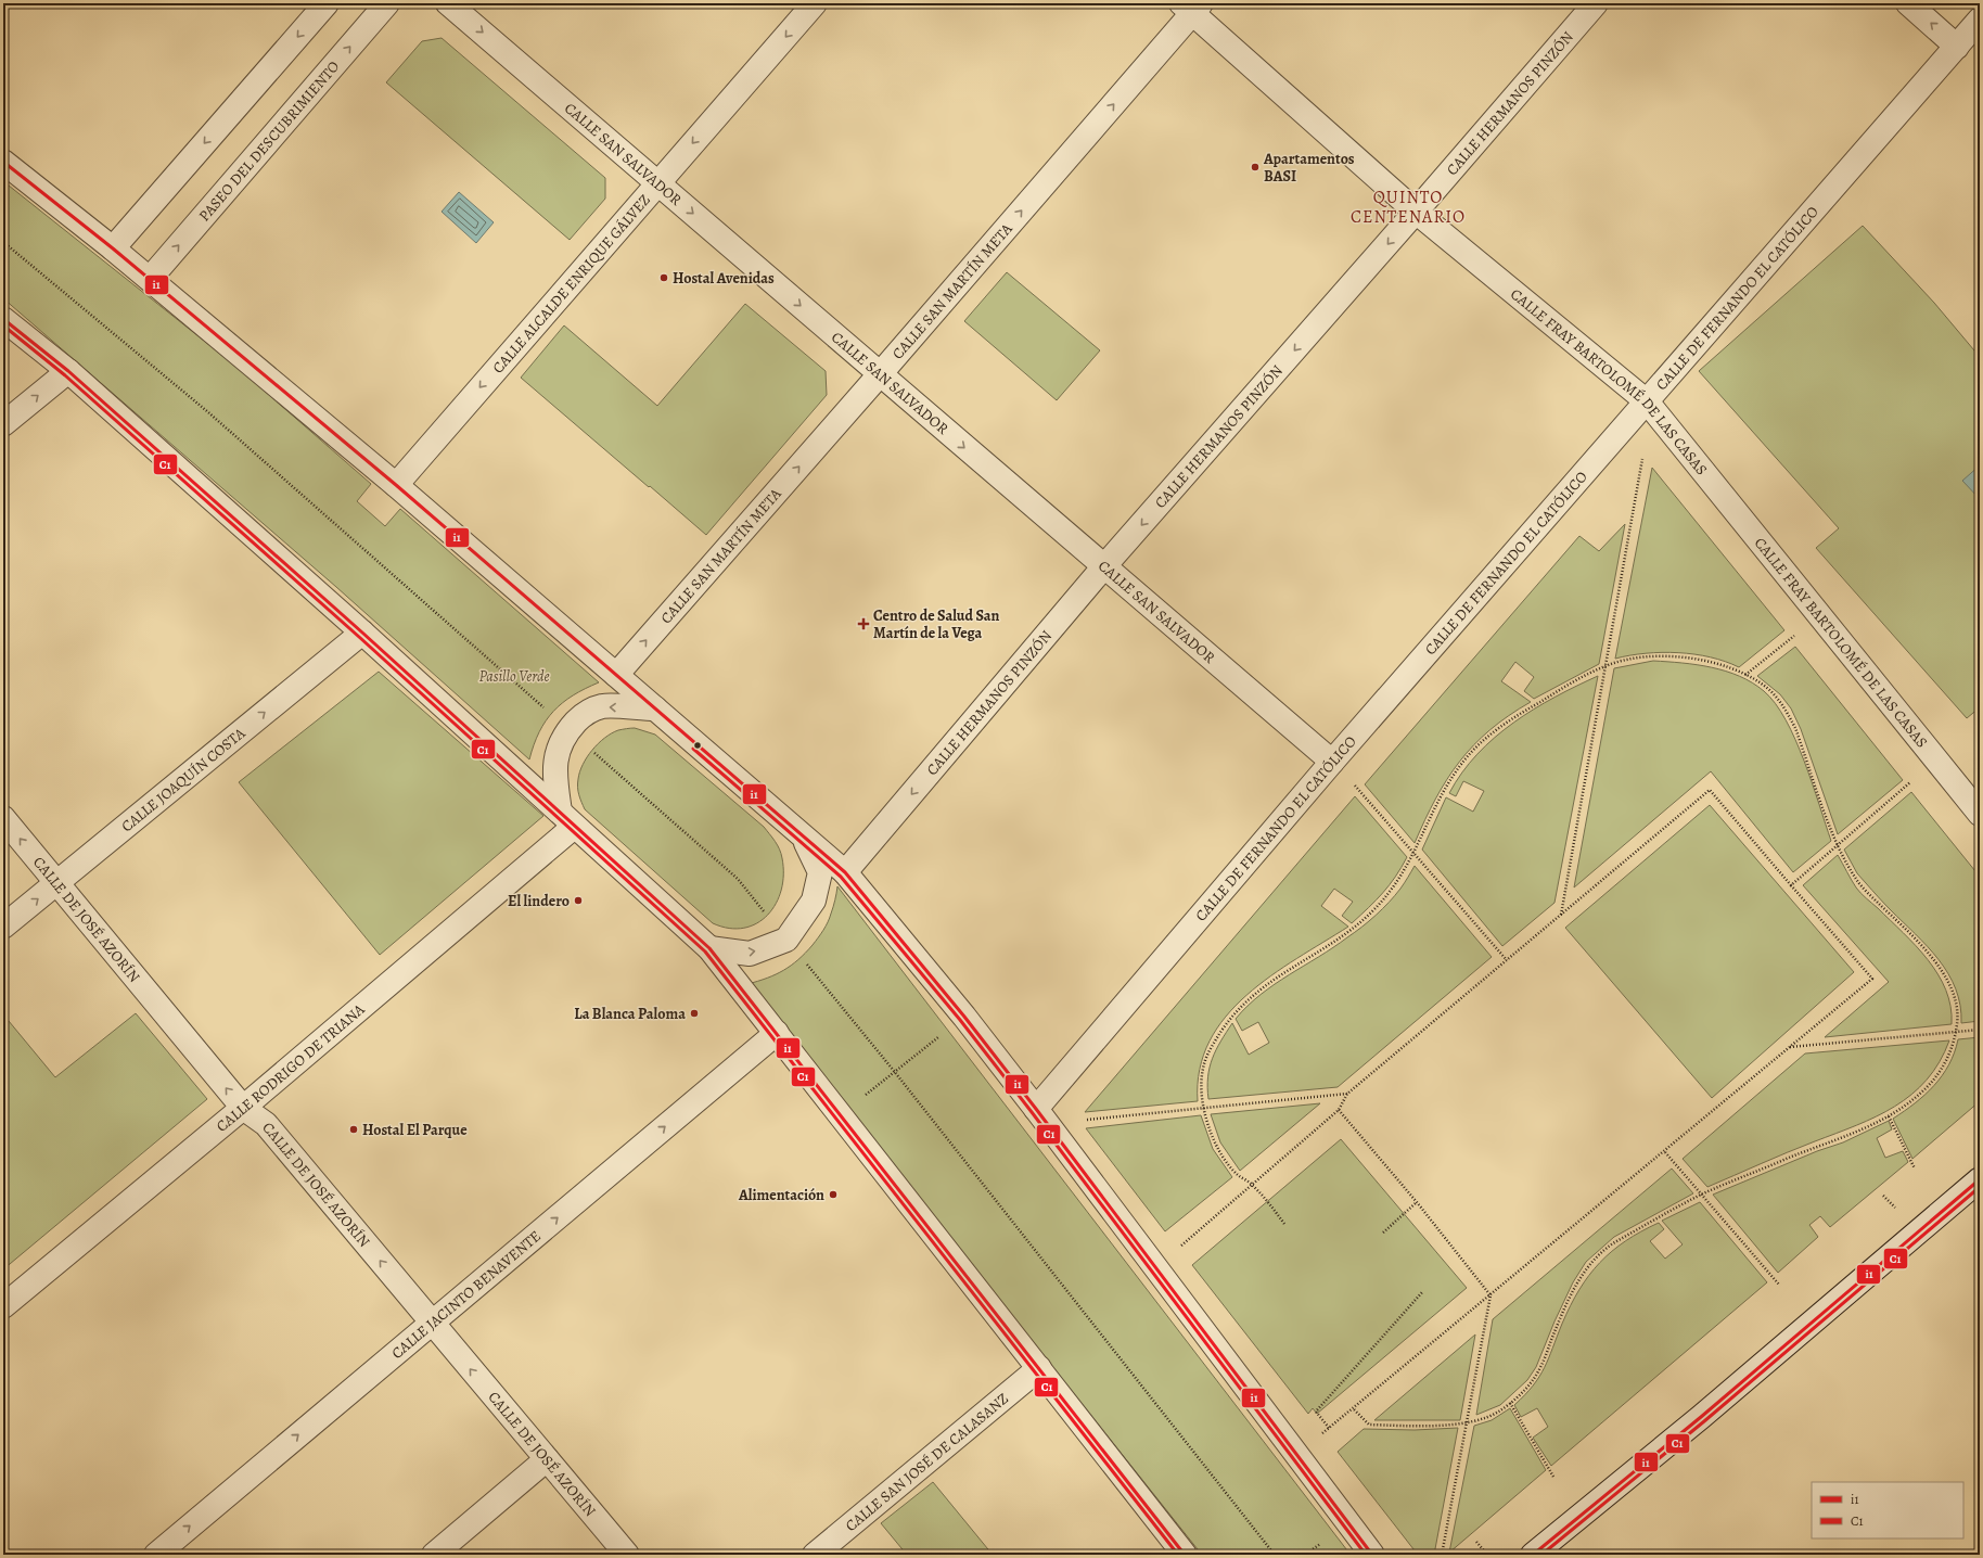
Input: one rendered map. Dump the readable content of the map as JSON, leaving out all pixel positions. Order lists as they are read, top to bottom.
{
  "streets": {
    "street": [
      "CALLE HERMANOS PINZÓN",
      "PASEO DEL DESCUBRIMIENTO",
      "CALLE SAN SALVADOR",
      "CALLE ALCALDE ENRIQUE GÁLVEZ",
      "CALLE SAN MARTÍN META",
      "CALLE DE FERNANDO EL CATÓLICO",
      "CALLE FRAY BARTOLOMÉ DE LAS CASAS",
      "CALLE JOAQUÍN COSTA",
      "CALLE DE JOSÉ AZORÍN",
      "CALLE RODRIGO DE TRIANA",
      "CALLE JACINTO BENAVENTE",
      "CALLE SAN JOSÉ DE CALASANZ"
    ]
  },
  "crossings": [
    ["CALLE HERMANOS PINZÓN", "CALLE SAN SALVADOR"],
    ["CALLE HERMANOS PINZÓN", "CALLE FRAY BARTOLOMÉ DE LAS CASAS"],
    ["CALLE SAN SALVADOR", "CALLE ALCALDE ENRIQUE GÁLVEZ"],
    ["CALLE SAN SALVADOR", "CALLE SAN MARTÍN META"],
    ["CALLE SAN SALVADOR", "CALLE DE FERNANDO EL CATÓLICO"],
    ["CALLE SAN MARTÍN META", "CALLE FRAY BARTOLOMÉ DE LAS CASAS"],
    ["CALLE DE FERNANDO EL CATÓLICO", "CALLE FRAY BARTOLOMÉ DE LAS CASAS"],
    ["CALLE JOAQUÍN COSTA", "CALLE DE JOSÉ AZORÍN"],
    ["CALLE DE JOSÉ AZORÍN", "CALLE RODRIGO DE TRIANA"],
    ["CALLE DE JOSÉ AZORÍN", "CALLE JACINTO BENAVENTE"]
  ],
  "one_way": [
    "CALLE HERMANOS PINZÓN",
    "CALLE SAN SALVADOR",
    "CALLE ALCALDE ENRIQUE GÁLVEZ",
    "CALLE SAN MARTÍN META",
    "CALLE JOAQUÍN COSTA",
    "CALLE DE JOSÉ AZORÍN",
    "CALLE JACINTO BENAVENTE"
  ],
  "districts": ["QUINTO CENTENARIO"],
  "parks": ["Pasillo Verde"],
  "places": {
    "other": [
      "Apartamentos BASI",
      "Hostal Avenidas",
      "El lindero",
      "La Blanca Paloma",
      "Hostal El Parque",
      "Alimentación"
    ],
    "health": ["Centro de Salud San Martín de la Vega"]
  },
  "lines": ["transit line i1", "transit line C1"],
  "legend": ["i1", "C1"]
}
